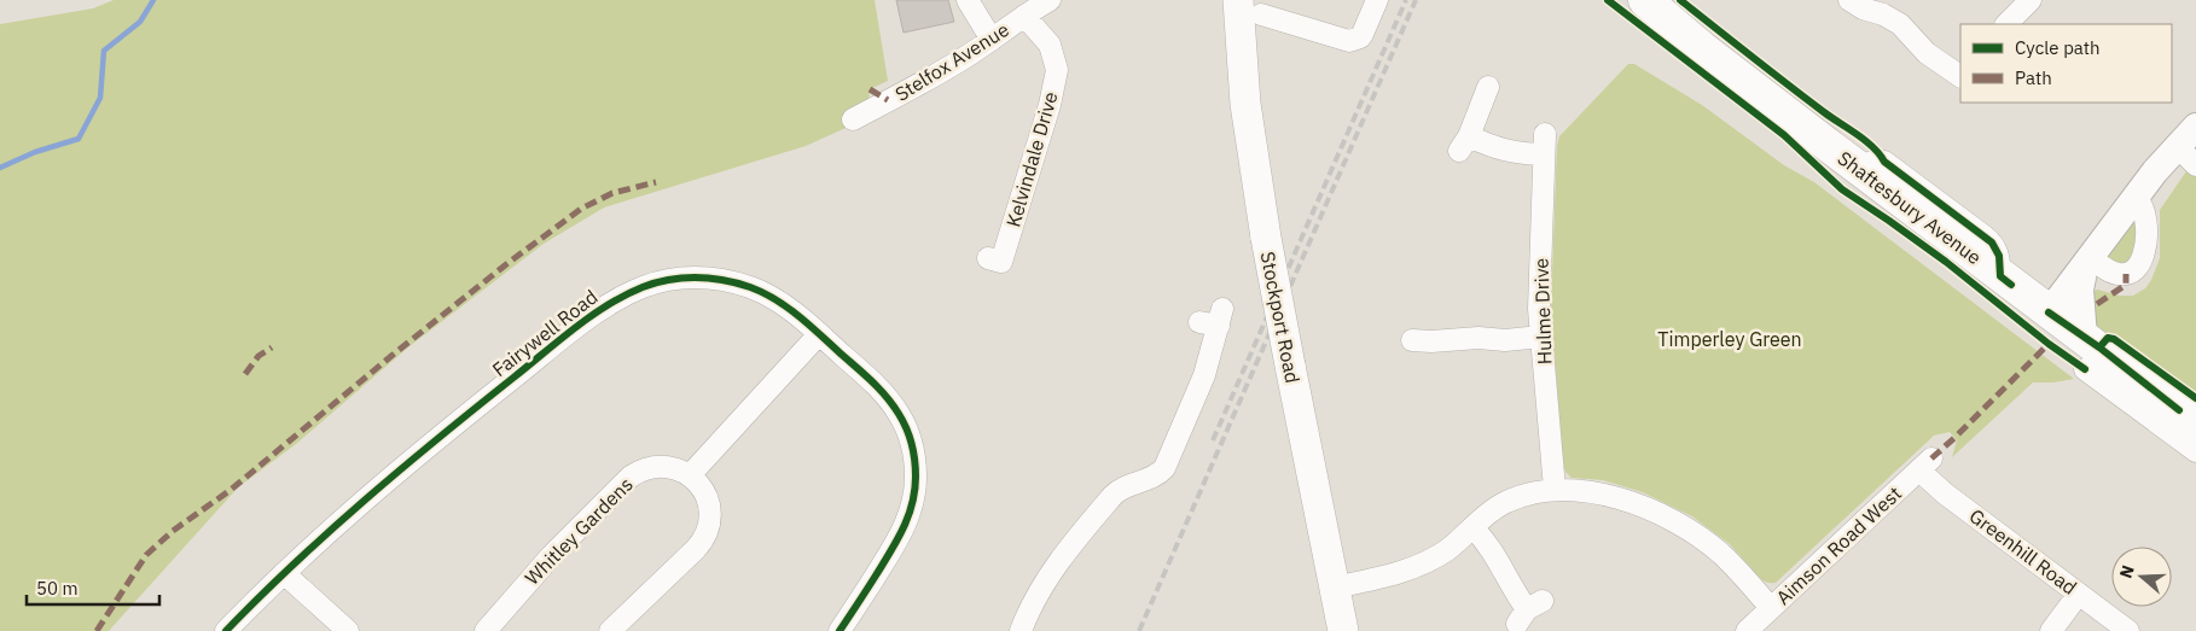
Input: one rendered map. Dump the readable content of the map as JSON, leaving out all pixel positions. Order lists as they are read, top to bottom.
{
  "streets": {
    "highway": ["Shaftesbury Avenue"],
    "main road": ["Stockport Road"],
    "street": [
      "Stelfox Avenue",
      "Kelvindale Drive",
      "Hulme Drive",
      "Fairywell Road",
      "Whitley Gardens",
      "Aimson Road West",
      "Greenhill Road"
    ]
  },
  "crossings": [
    ["Stelfox Avenue", "Kelvindale Drive"],
    ["Aimson Road West", "Greenhill Road"]
  ],
  "parks": ["Timperley Green"],
  "legend": ["Cycle path", "Path"],
  "scale_bar": "50 m",
  "north": "left"
}
